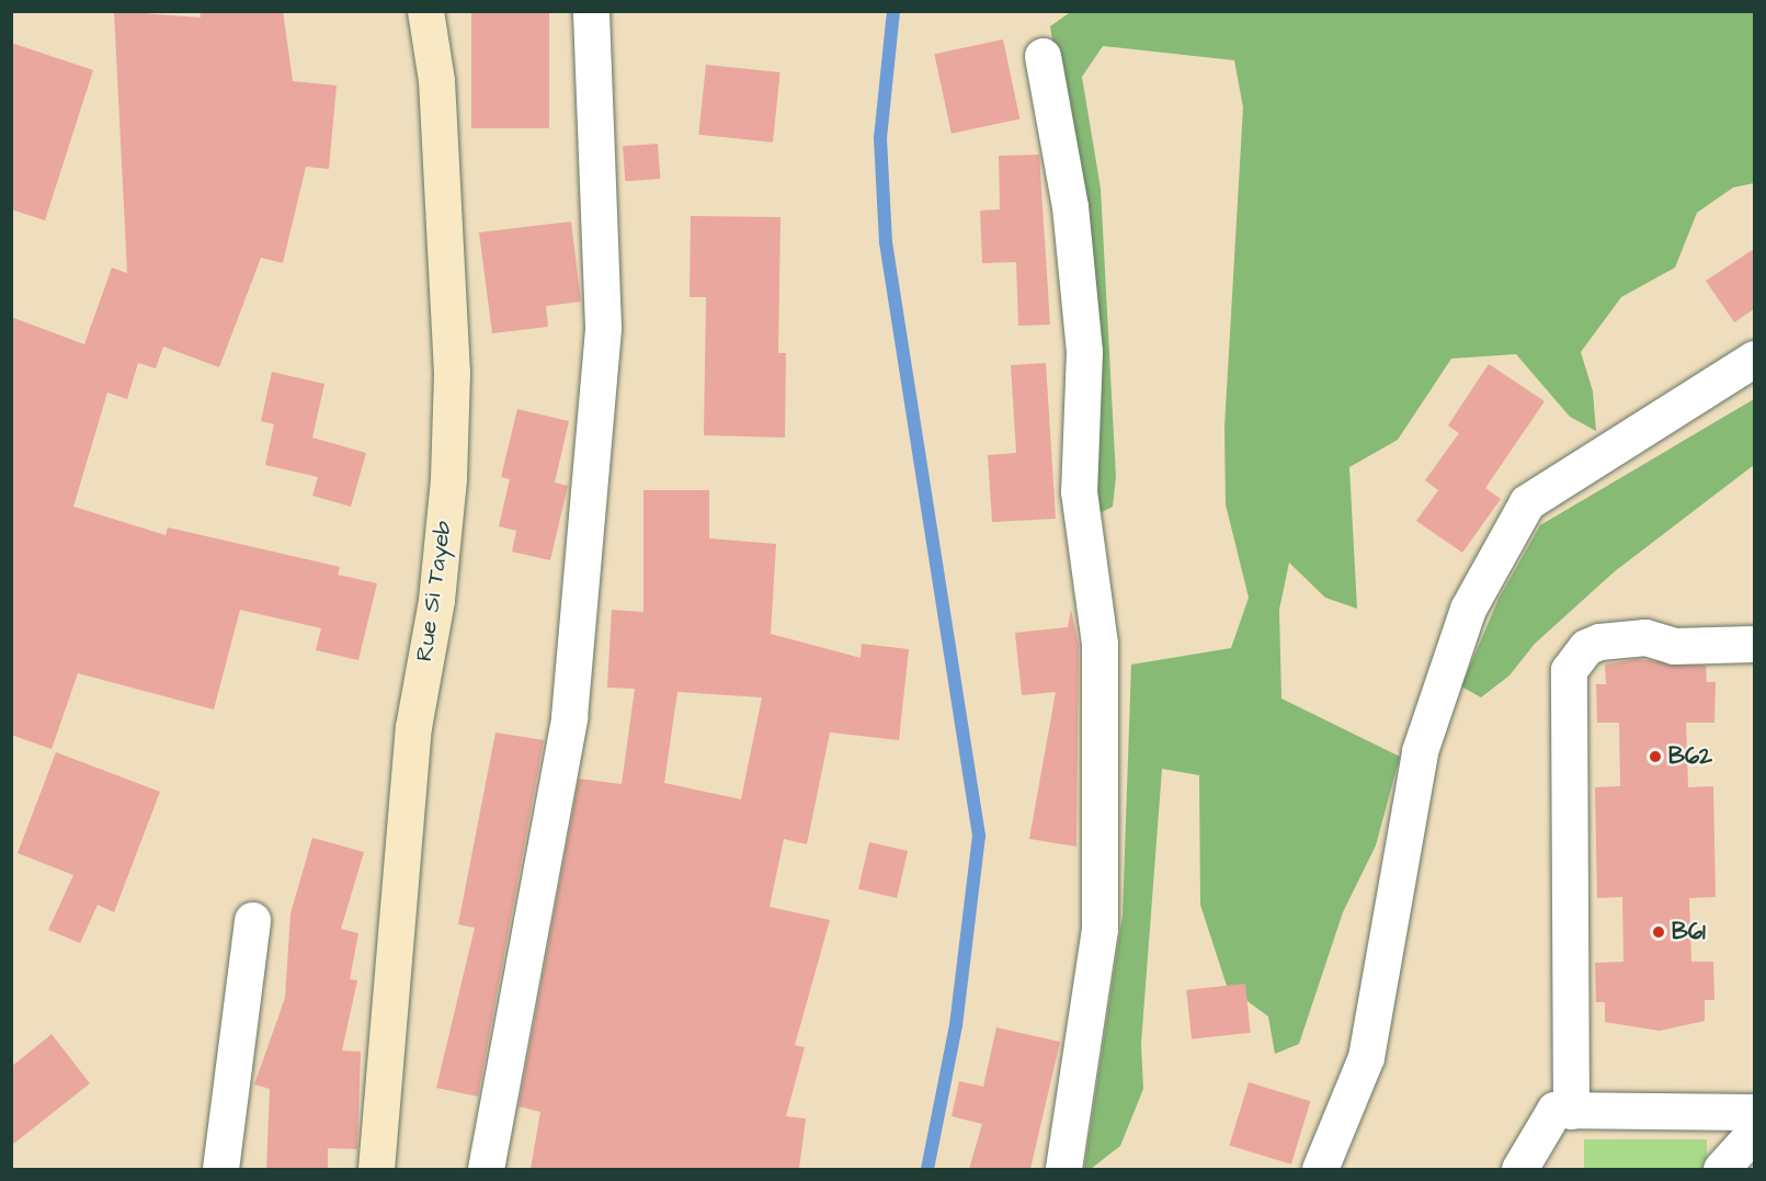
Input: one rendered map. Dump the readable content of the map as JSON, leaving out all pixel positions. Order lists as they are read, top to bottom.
{
  "streets": {
    "main road": ["Rue Si Tayeb"]
  },
  "places": ["B62", "B61"]
}
